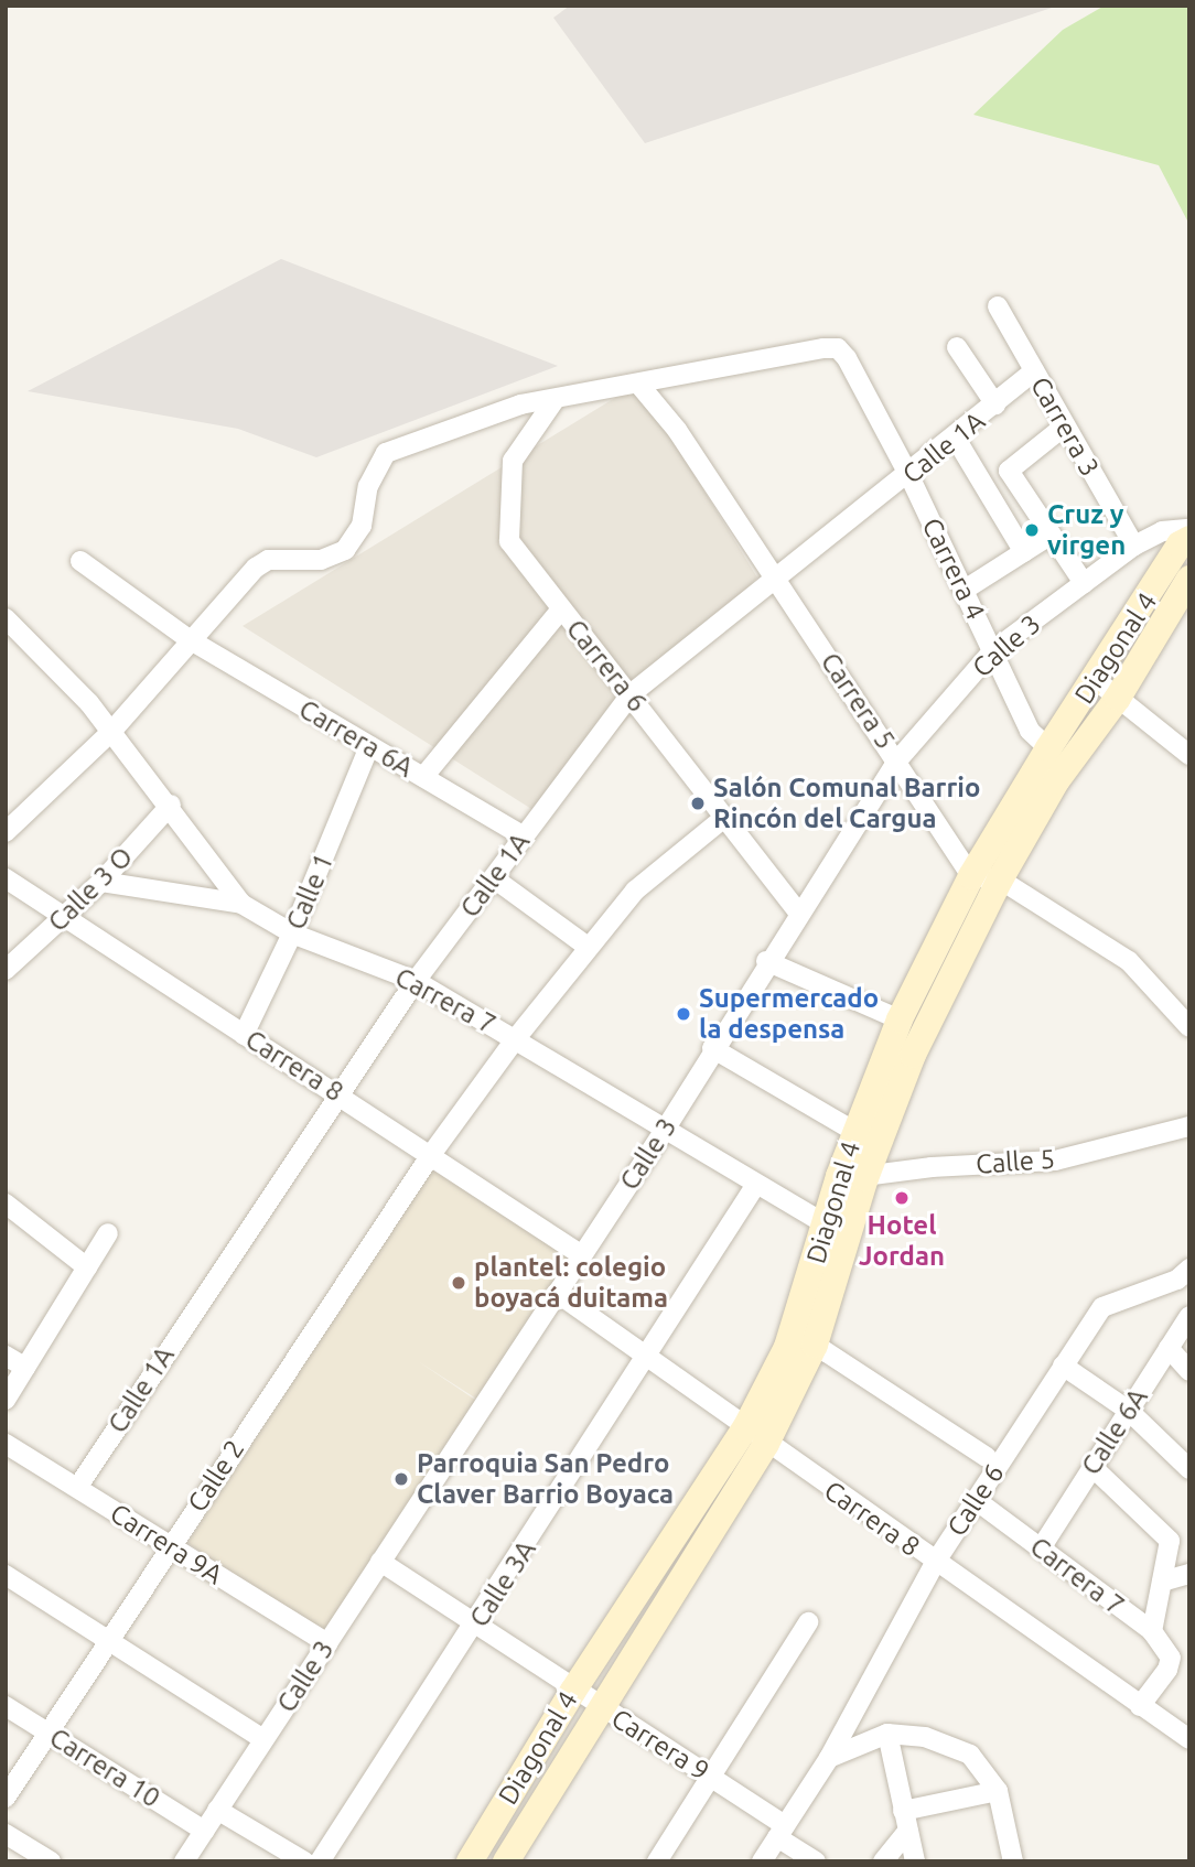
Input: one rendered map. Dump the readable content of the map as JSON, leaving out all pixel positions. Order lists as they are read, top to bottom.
{
  "streets": {
    "street": [
      "Carrera 3",
      "Calle 1A",
      "Carrera 4",
      "Calle 3",
      "Diagonal 4",
      "Carrera 6",
      "Carrera 5",
      "Carrera 6A",
      "Calle 3 O",
      "Calle 1",
      "Carrera 7",
      "Carrera 8",
      "Calle 5",
      "Calle 6A",
      "Calle 2",
      "Calle 6",
      "Carrera 9A",
      "Calle 3A",
      "Carrera 9",
      "Carrera 10"
    ]
  },
  "crossings": [
    ["Carrera 3", "Calle 1A"],
    ["Carrera 3", "Calle 3"],
    ["Calle 1A", "Carrera 4"],
    ["Calle 1A", "Carrera 6"],
    ["Calle 1A", "Carrera 5"],
    ["Calle 1A", "Carrera 6A"],
    ["Calle 1A", "Carrera 7"],
    ["Calle 1A", "Carrera 8"],
    ["Calle 1A", "Carrera 9A"],
    ["Carrera 4", "Calle 3"],
    ["Carrera 4", "Diagonal 4"],
    ["Carrera 4", "Carrera 5"],
    ["Calle 3", "Carrera 6"],
    ["Calle 3", "Carrera 5"],
    ["Calle 3", "Carrera 7"],
    ["Calle 3", "Carrera 8"],
    ["Calle 3", "Carrera 9A"],
    ["Calle 3", "Carrera 9"],
    ["Calle 3", "Carrera 10"],
    ["Diagonal 4", "Carrera 5"],
    ["Diagonal 4", "Carrera 7"],
    ["Diagonal 4", "Carrera 8"],
    ["Diagonal 4", "Calle 5"],
    ["Diagonal 4", "Carrera 9"],
    ["Carrera 6A", "Calle 1"],
    ["Calle 3 O", "Carrera 7"],
    ["Calle 3 O", "Carrera 8"],
    ["Calle 1", "Carrera 7"],
    ["Calle 1", "Carrera 8"],
    ["Carrera 7", "Calle 6A"],
    ["Carrera 7", "Calle 6"],
    ["Carrera 7", "Calle 3A"],
    ["Carrera 8", "Calle 2"],
    ["Carrera 8", "Calle 6"],
    ["Carrera 8", "Calle 3A"],
    ["Calle 2", "Carrera 9A"],
    ["Calle 2", "Carrera 10"],
    ["Calle 6", "Carrera 9"],
    ["Calle 3A", "Carrera 9"]
  ],
  "places": [
    "Cruz y virgen",
    "Salón Comunal Barrio Rincón del Cargua",
    "Supermercado la despensa",
    "Hotel Jordan",
    "plantel: colegio boyacá duitama",
    "Parroquia San Pedro Claver Barrio Boyaca"
  ]
}
